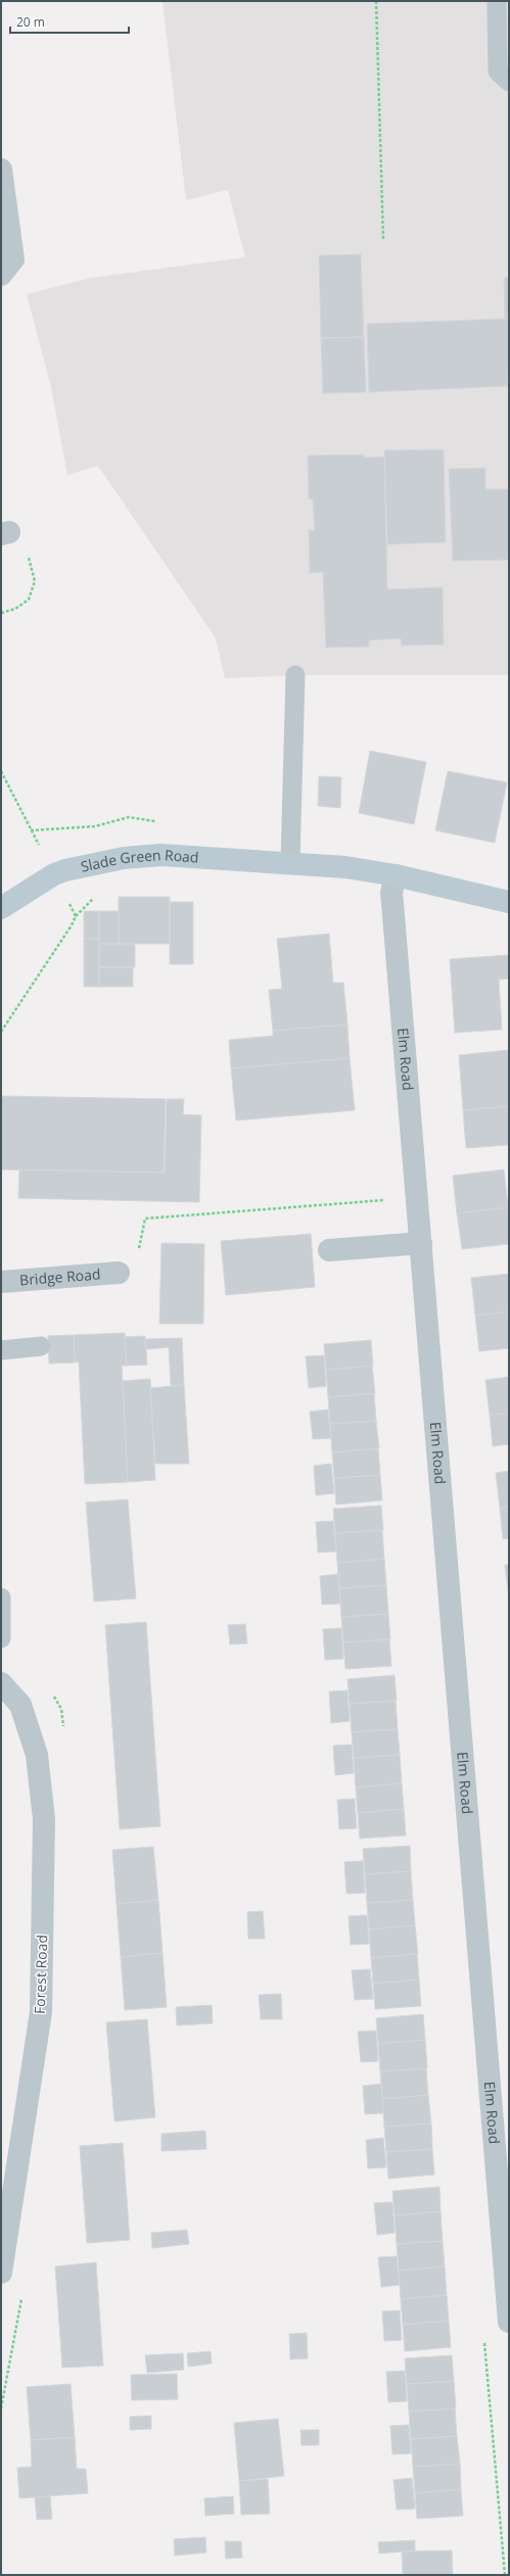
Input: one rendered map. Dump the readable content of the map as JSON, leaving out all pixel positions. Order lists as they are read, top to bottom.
{
  "streets": {
    "street": [
      "Slade Green Road",
      "Elm Road",
      "Bridge Road",
      "Forest Road"
    ]
  },
  "crossings": [
    ["Slade Green Road", "Elm Road"]
  ],
  "scale_bar": "20 m"
}
